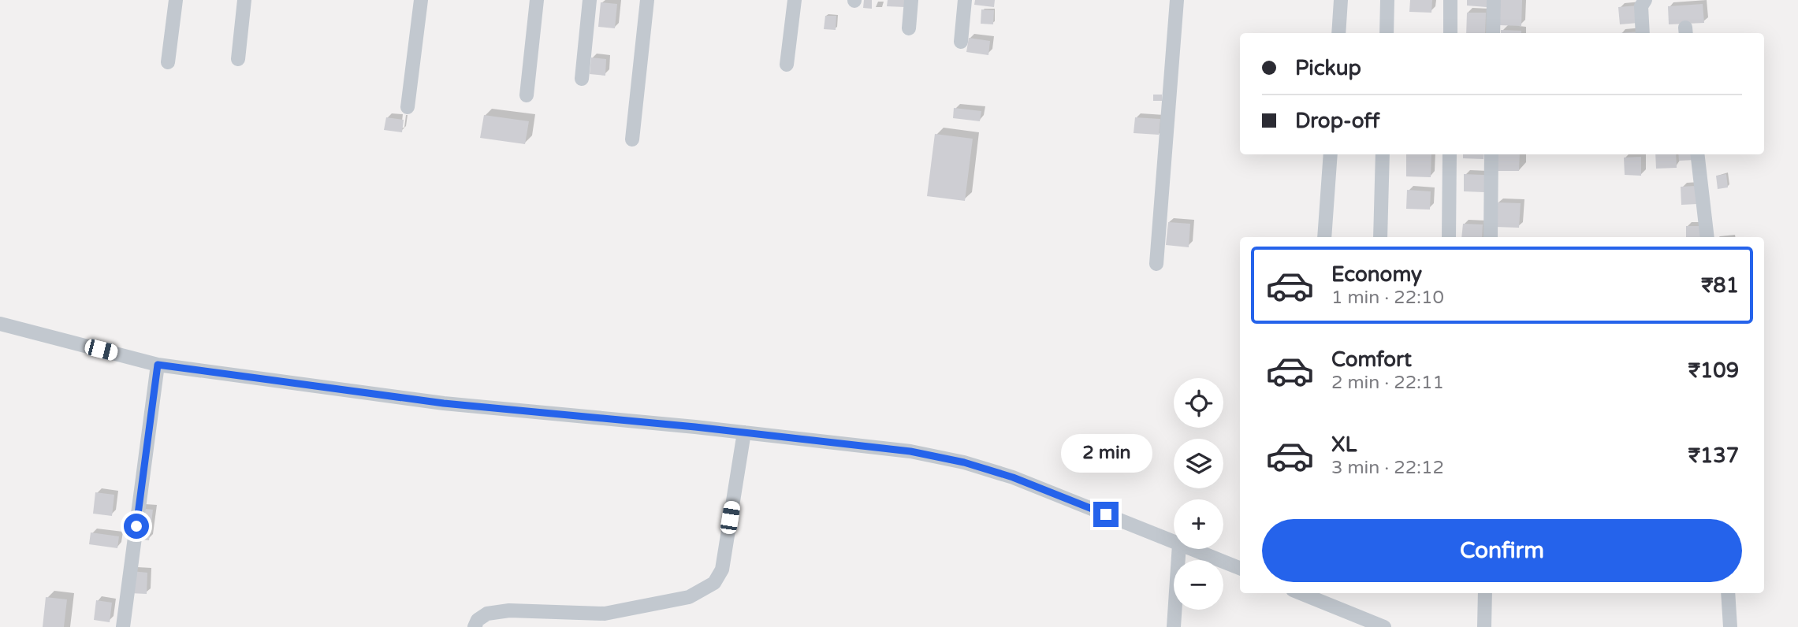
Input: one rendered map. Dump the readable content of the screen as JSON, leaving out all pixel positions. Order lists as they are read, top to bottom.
{
  "page": {
    "banner": ["Pickup", "Drop-off"],
    "list": [
      {
        "name": "Economy",
        "note": "1 min · 22:10",
        "value": "₹81"
      },
      {
        "name": "Comfort",
        "note": "2 min · 22:11",
        "value": "₹109"
      },
      {
        "name": "XL",
        "note": "3 min · 22:12",
        "value": "₹137"
      }
    ],
    "map_buttons": ["+", "−"],
    "bubble": "2 min",
    "buttons": "Confirm"
  }
}
